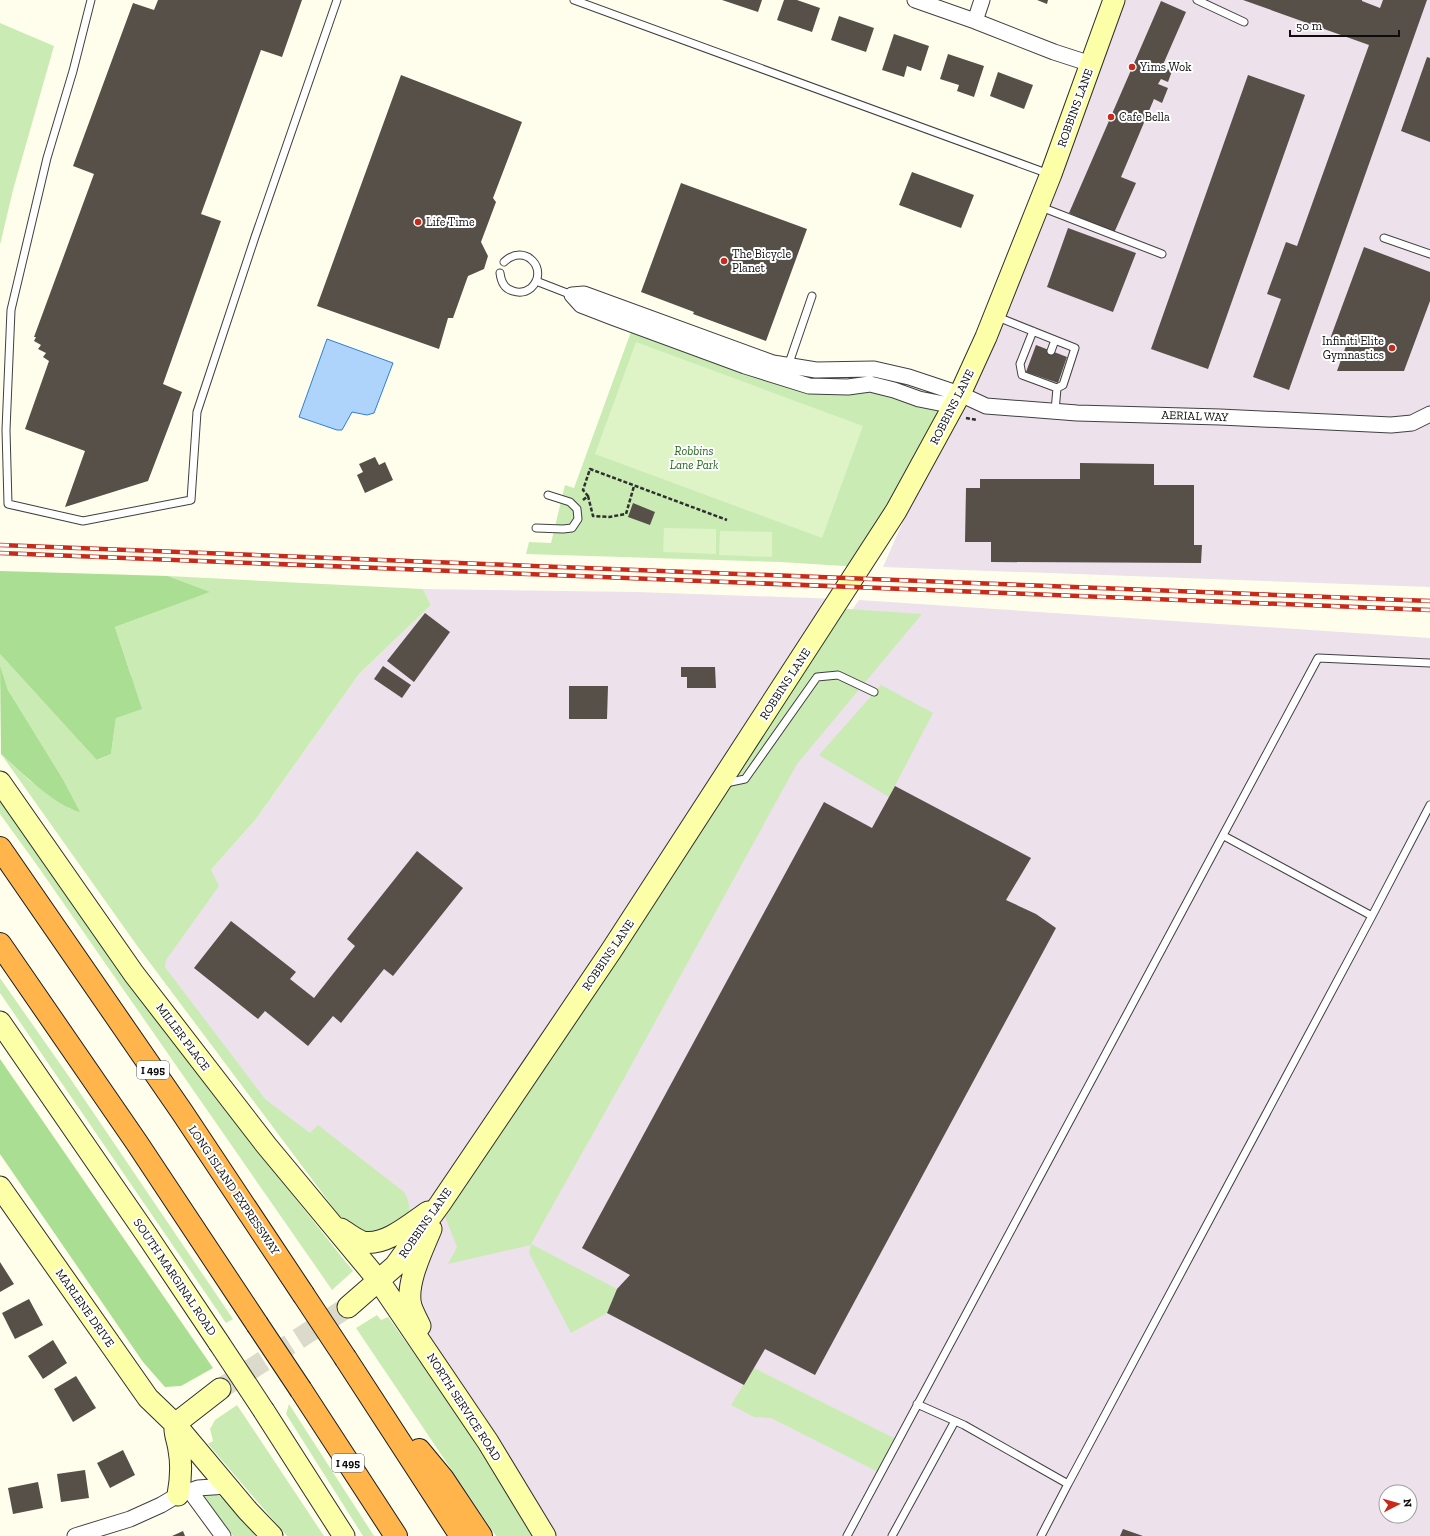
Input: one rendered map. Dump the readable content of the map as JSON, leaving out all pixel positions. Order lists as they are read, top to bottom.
{
  "streets": {
    "highway": ["I 495", "LONG ISLAND EXPRESSWAY"],
    "street": [
      "ROBBINS LANE",
      "AERIAL WAY",
      "MILLER PLACE",
      "SOUTH MARGINAL ROAD",
      "MARLENE DRIVE",
      "NORTH SERVICE ROAD"
    ]
  },
  "crossings": [
    ["ROBBINS LANE", "AERIAL WAY"],
    ["ROBBINS LANE", "MILLER PLACE"],
    ["ROBBINS LANE", "NORTH SERVICE ROAD"],
    ["MILLER PLACE", "NORTH SERVICE ROAD"]
  ],
  "parks": ["Robbins Lane Park"],
  "places": [
    "Yims Wok",
    "Cafe Bella",
    "Life Time",
    "The Bicycle Planet",
    "Infiniti Elite Gymnastics"
  ],
  "scale_bar": "50 m",
  "north": "right"
}
